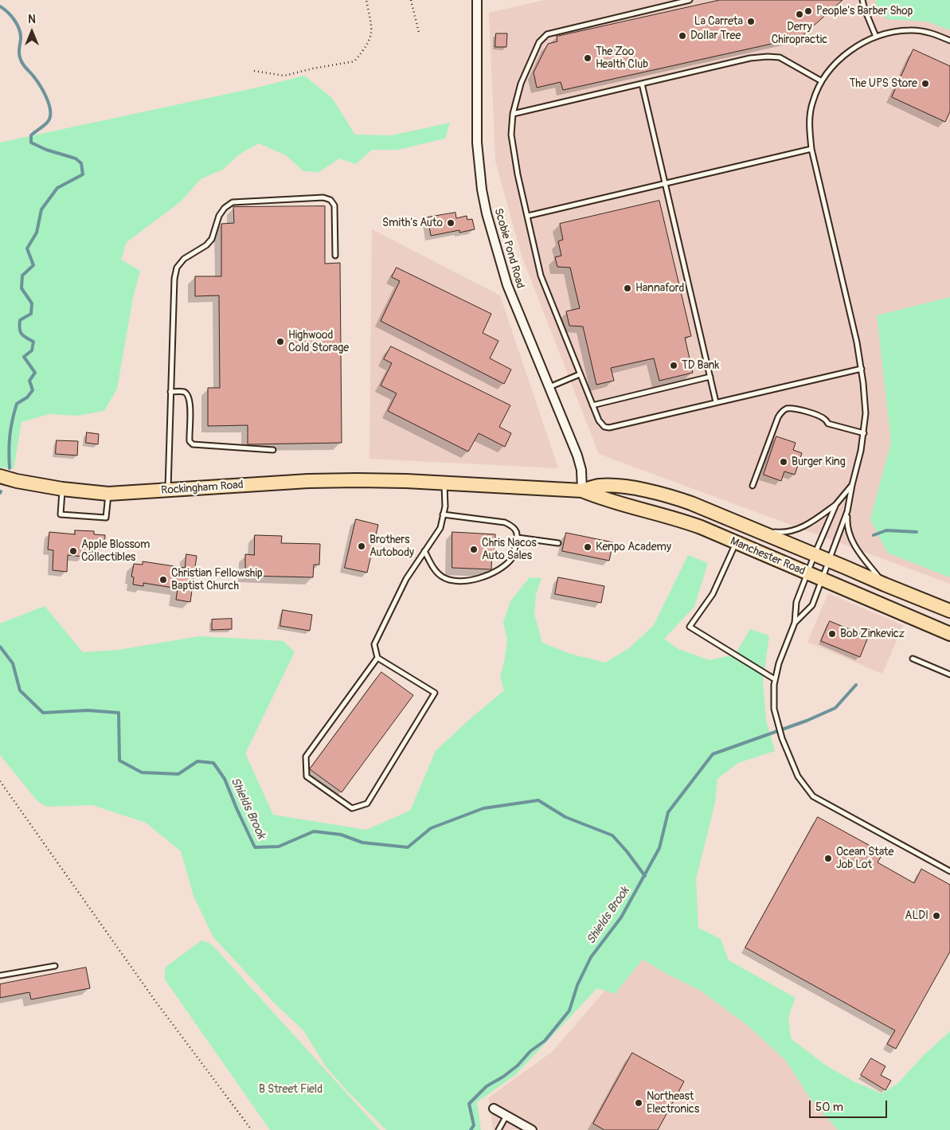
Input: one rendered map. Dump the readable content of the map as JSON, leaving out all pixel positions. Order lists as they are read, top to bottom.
{
  "streets": {
    "main road": ["Rockingham Road", "Manchester Road"],
    "street": ["Scobie Pond Road"]
  },
  "crossings": [
    ["Scobie Pond Road", "Manchester Road"],
    ["Rockingham Road", "Manchester Road"]
  ],
  "water": ["Shields Brook"],
  "parks": ["B Street Field"],
  "places": [
    "People's Barber Shop",
    "Derry Chiropractic",
    "La Carreta",
    "Dollar Tree",
    "The Zoo Health Club",
    "The UPS Store",
    "Smith's Auto",
    "Hannaford",
    "Highwood Cold Storage",
    "TD Bank",
    "Burger King",
    "Brothers Autobody",
    "Kenpo Academy",
    "Chris Nacos Auto Sales",
    "Apple Blossom Collectibles",
    "Christian Fellowship Baptist Church",
    "Bob Zinkevicz",
    "Ocean State Job Lot",
    "ALDI",
    "Northeast Electronics"
  ],
  "scale_bar": "50 m",
  "north": "top"
}
